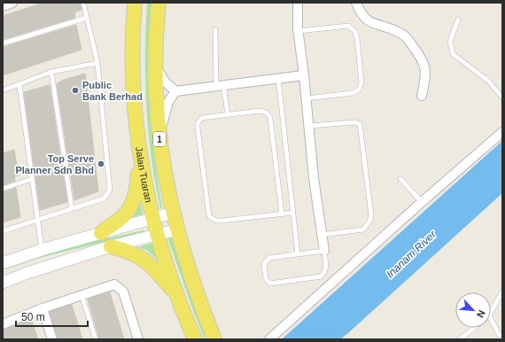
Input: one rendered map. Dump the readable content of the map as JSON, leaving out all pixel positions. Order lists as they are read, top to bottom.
{
  "streets": {
    "main road": ["1", "Jalan Tuaran"]
  },
  "water": ["Inanam River"],
  "places": ["Public Bank Berhad", "Top Serve Planner Sdn Bhd"],
  "scale_bar": "50 m",
  "north": "bottom right"
}
